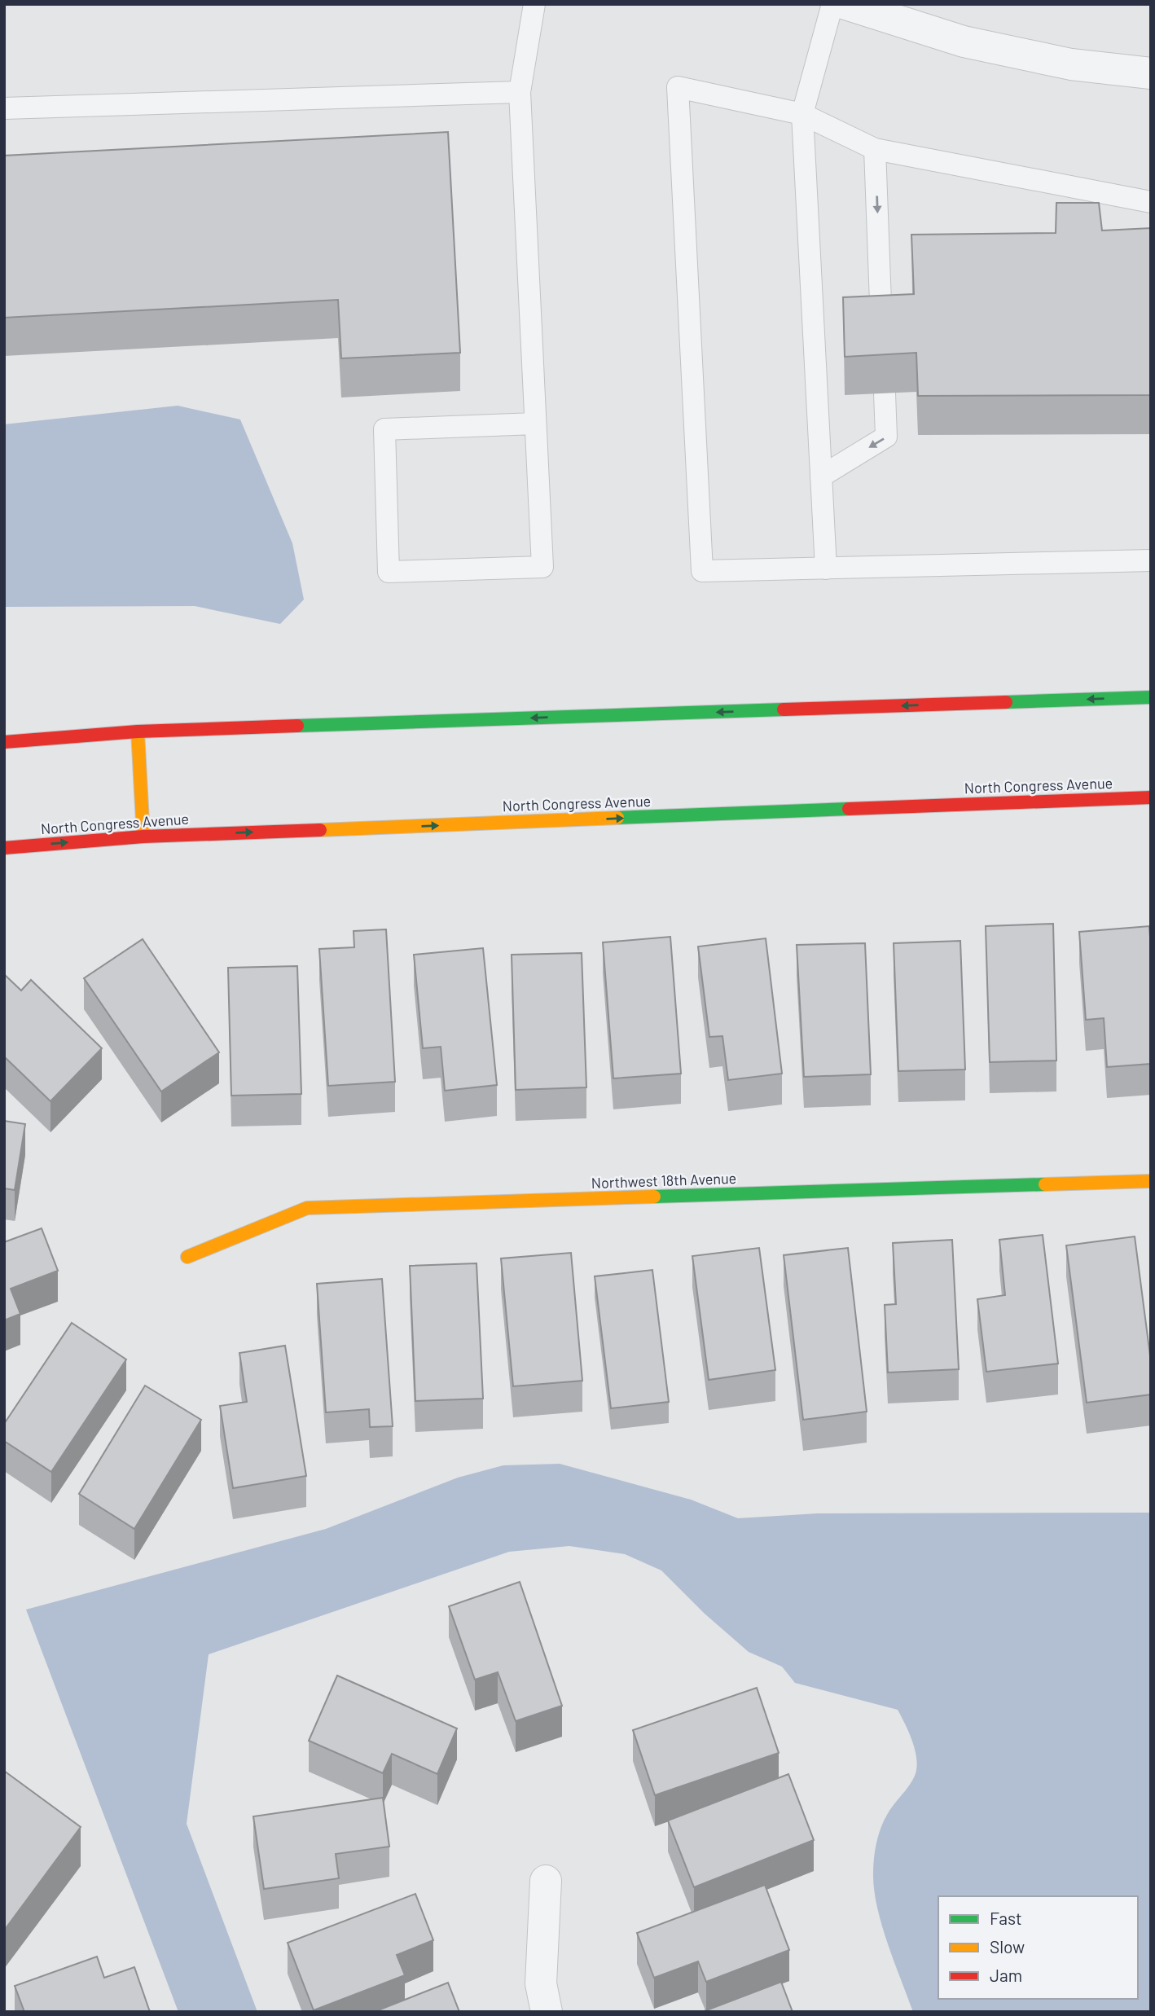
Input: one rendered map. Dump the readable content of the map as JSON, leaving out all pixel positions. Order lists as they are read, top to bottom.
{
  "streets": {
    "main road": ["North Congress Avenue", "Northwest 18th Avenue"]
  },
  "legend": ["Fast", "Slow", "Jam"]
}
